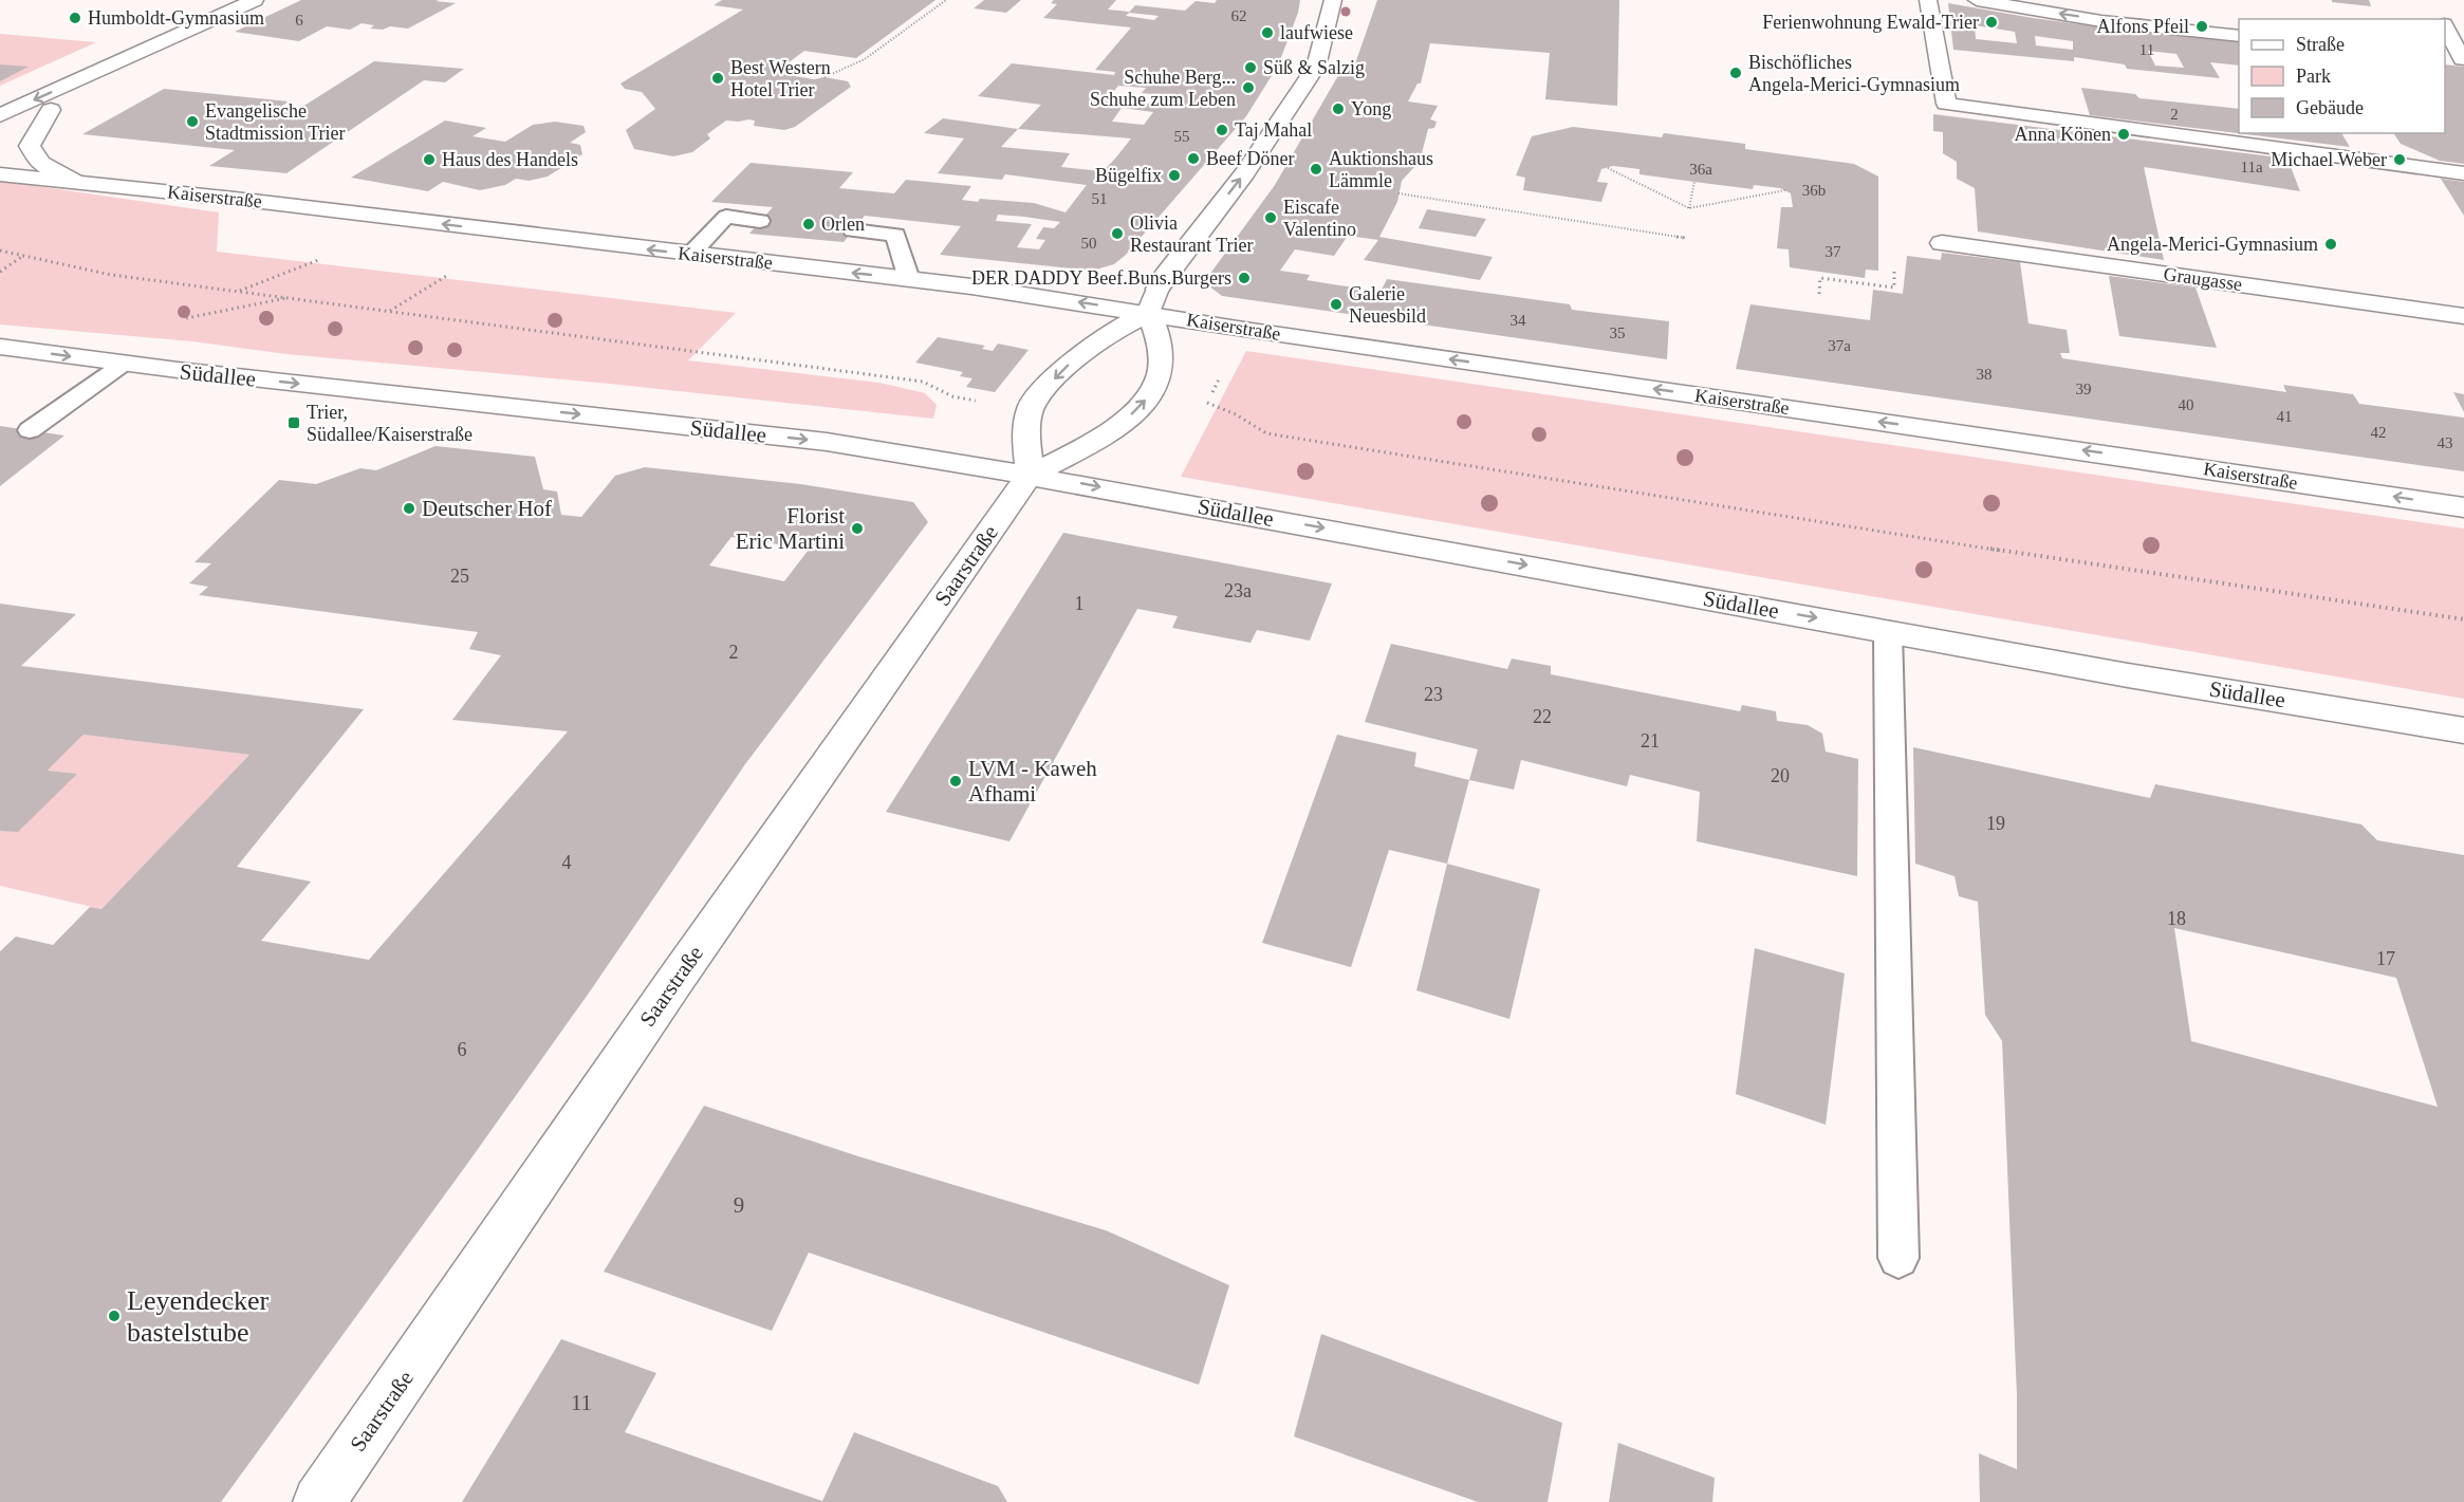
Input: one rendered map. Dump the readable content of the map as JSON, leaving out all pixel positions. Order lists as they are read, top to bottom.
{
  "streets": {
    "main road": [
      "Kaiserstraße",
      "Graugasse",
      "Südallee",
      "Saarstraße"
    ]
  },
  "crossings": [
    ["Südallee", "Saarstraße"]
  ],
  "one_way": ["Kaiserstraße", "Südallee"],
  "places": {
    "other": [
      "Humboldt-Gymnasium",
      "Ferienwohnung Ewald-Trier",
      "Alfons Pfeil",
      "laufwiese",
      "Süß & Salzig",
      "Bischöfliches Angela-Merici-Gymnasium",
      "Best Western Hotel Trier",
      "Schuhe Berg... Schuhe zum Leben",
      "Yong",
      "Evangelische Stadtmission Trier",
      "Taj Mahal",
      "Anna Könen",
      "Beef Döner",
      "Haus des Handels",
      "Michael Weber",
      "Auktionshaus Lämmle",
      "Bügelfix",
      "Eiscafe Valentino",
      "Orlen",
      "Olivia Restaurant Trier",
      "Angela-Merici-Gymnasium",
      "DER DADDY Beef.Buns.Burgers",
      "Galerie Neuesbild",
      "Deutscher Hof",
      "Florist Eric Martini",
      "LVM - Kaweh Afhami",
      "Leyendecker bastelstube"
    ],
    "transit": ["Trier, Südallee/Kaiserstraße"]
  },
  "house_numbers": [
    "62",
    "6",
    "11",
    "2",
    "55",
    "11a",
    "36a",
    "36b",
    "51",
    "50",
    "37",
    "34",
    "35",
    "37a",
    "38",
    "39",
    "40",
    "41",
    "42",
    "43",
    "25",
    "23a",
    "1",
    "2",
    "23",
    "22",
    "21",
    "20",
    "19",
    "4",
    "18",
    "17",
    "6",
    "9",
    "11"
  ],
  "legend": ["Straße", "Park", "Gebäude"]
}
